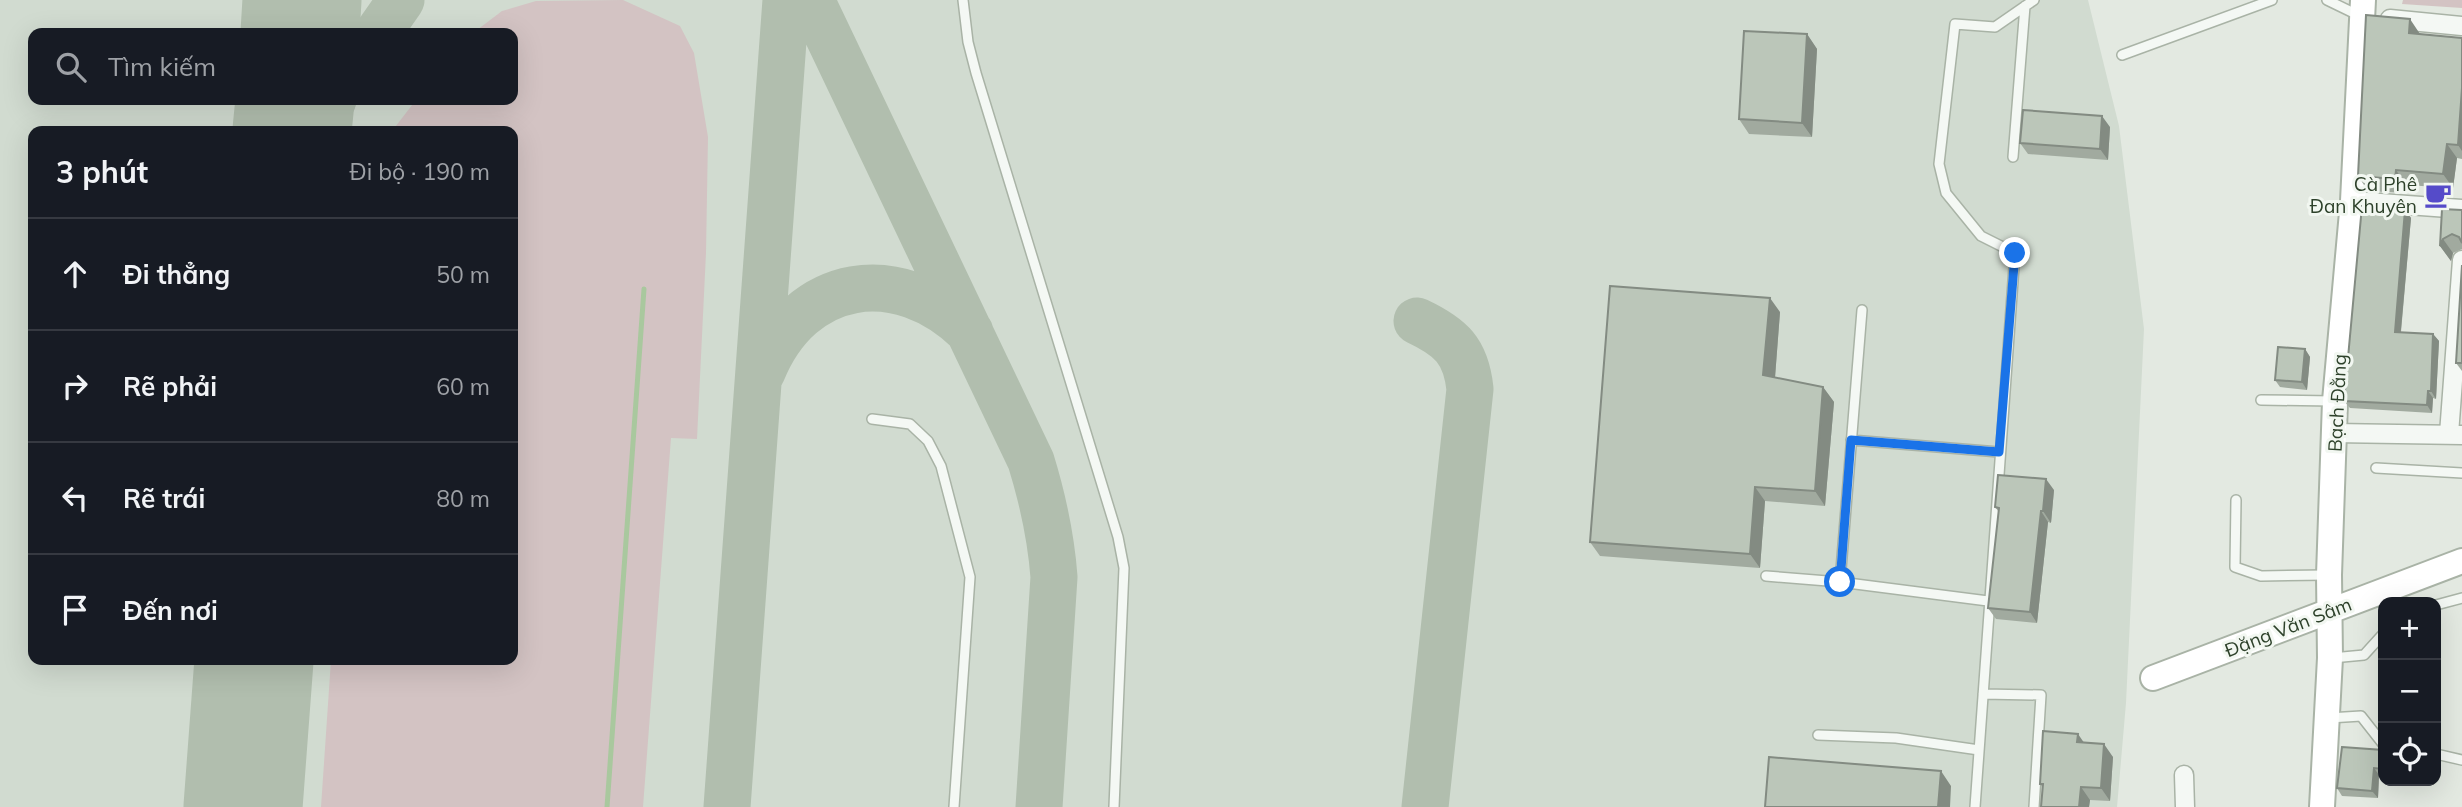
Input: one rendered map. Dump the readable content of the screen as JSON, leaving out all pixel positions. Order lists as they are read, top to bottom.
{
  "streets": {
    "street": ["Bạch Đằng", "Đặng Văn Sâm"]
  },
  "crossings": [
    ["Bạch Đằng", "Đặng Văn Sâm"]
  ],
  "places": {
    "cafe": ["Cà Phê Đan Khuyên"]
  },
  "page": {
    "search": "Tìm kiếm",
    "heading": ["3 phút", "Đi bộ · 190 m"],
    "list": [
      ["Đi thẳng", "50 m"],
      ["Rẽ phải", "60 m"],
      ["Rẽ trái", "80 m"],
      "Đến nơi"
    ],
    "map_buttons": ["+", "−"]
  }
}
